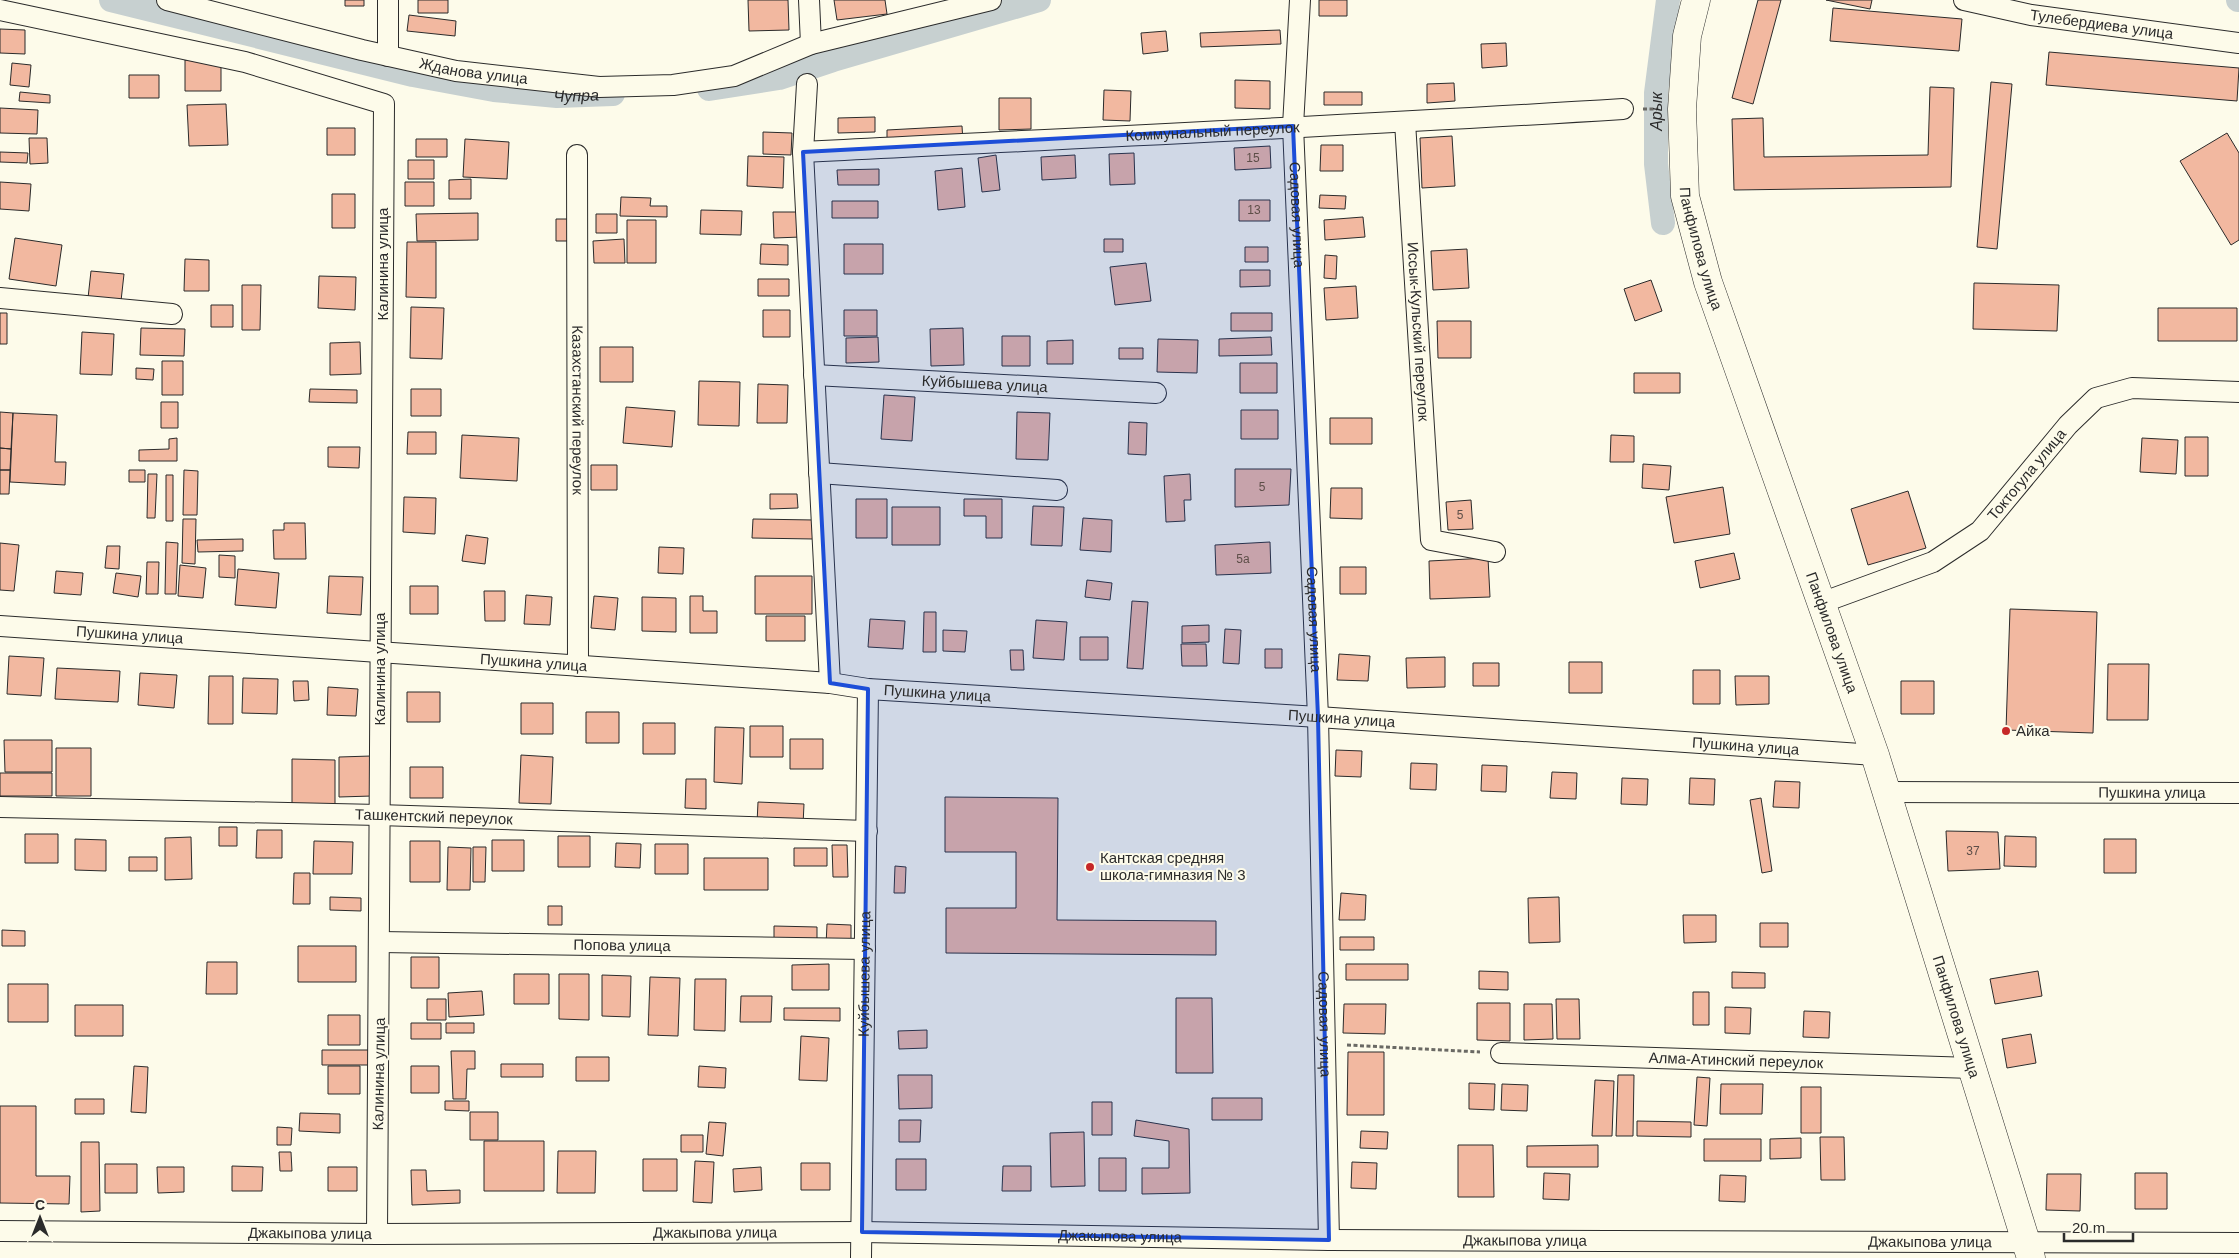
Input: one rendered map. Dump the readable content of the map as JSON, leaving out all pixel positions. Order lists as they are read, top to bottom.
{
  "streets": {
    "street": [
      "Тулебердиева улица",
      "Жданова улица",
      "Коммунальный переулок",
      "Садовая улица",
      "Панфилова улица",
      "Калинина улица",
      "Иссык-Кульский переулок",
      "Куйбышева улица",
      "Казахстанский переулок",
      "Токтогула улица",
      "Пушкина улица",
      "Ташкентский переулок",
      "Попова улица",
      "Алма-Атинский переулок",
      "Джакыпова улица"
    ]
  },
  "crossings": [
    ["Коммунальный переулок", "Садовая улица"],
    ["Коммунальный переулок", "Иссык-Кульский переулок"],
    ["Садовая улица", "Пушкина улица"],
    ["Садовая улица", "Джакыпова улица"],
    ["Панфилова улица", "Токтогула улица"],
    ["Панфилова улица", "Пушкина улица"],
    ["Панфилова улица", "Алма-Атинский переулок"],
    ["Панфилова улица", "Джакыпова улица"],
    ["Калинина улица", "Пушкина улица"],
    ["Калинина улица", "Ташкентский переулок"],
    ["Калинина улица", "Попова улица"],
    ["Калинина улица", "Джакыпова улица"],
    ["Куйбышева улица", "Пушкина улица"],
    ["Куйбышева улица", "Ташкентский переулок"],
    ["Куйбышева улица", "Попова улица"],
    ["Куйбышева улица", "Джакыпова улица"],
    ["Казахстанский переулок", "Пушкина улица"]
  ],
  "water": ["Чупра", "Арык"],
  "places": ["Айка", "Кантская средняя школа-гимназия № 3"],
  "house_numbers": [
    "15",
    "13",
    "5",
    "5",
    "5а",
    "37"
  ],
  "scale_bar": "20 m",
  "north": "top"
}
